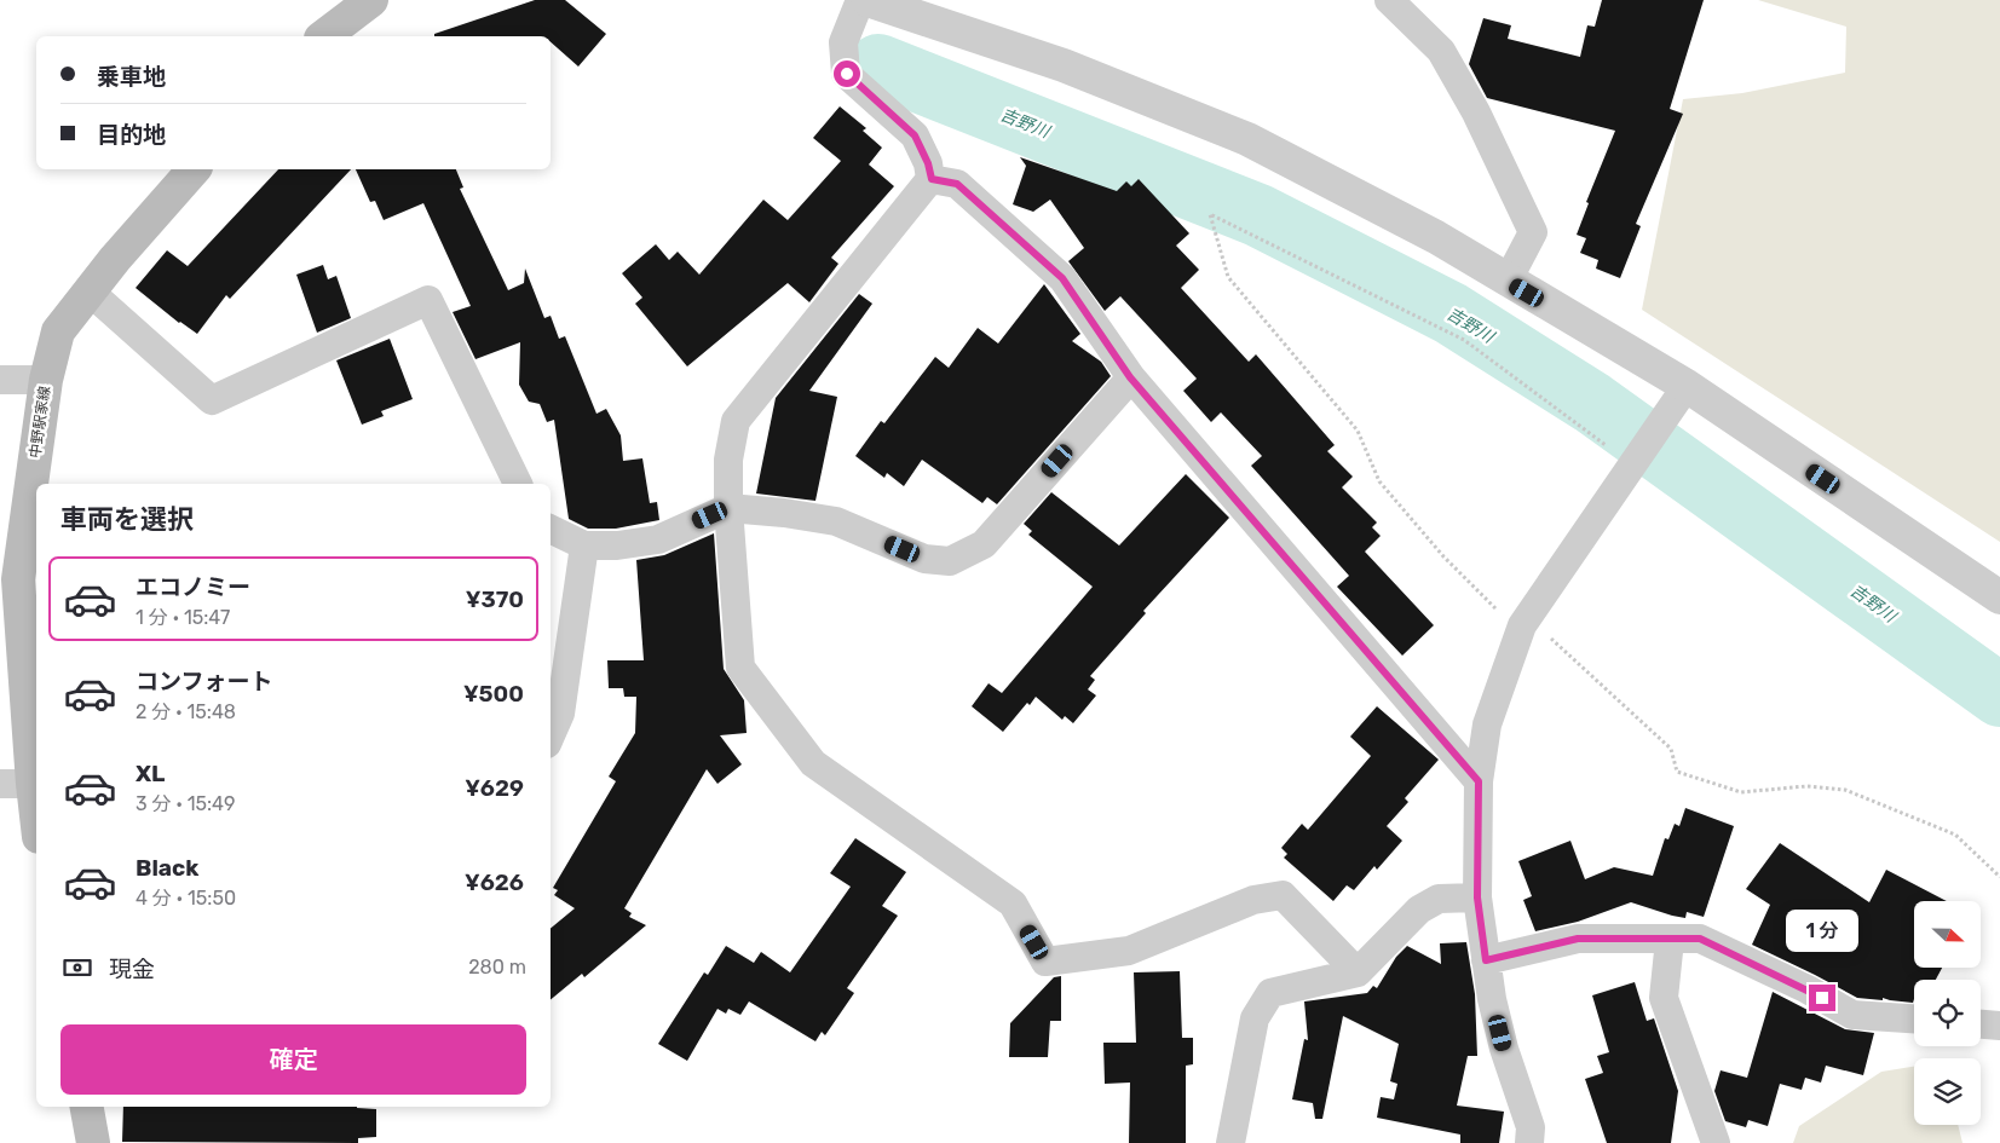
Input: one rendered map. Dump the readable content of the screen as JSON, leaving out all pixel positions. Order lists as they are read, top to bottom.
{
  "streets": {
    "main road": ["中野駅家線"]
  },
  "water": ["吉野川"],
  "north": "right",
  "page": {
    "banner": ["乗車地", "目的地"],
    "heading": "車両を選択",
    "list": [
      {
        "name": "エコノミー",
        "note": "1 分 · 15:47",
        "value": "¥370"
      },
      {
        "name": "コンフォート",
        "note": "2 分 · 15:48",
        "value": "¥500"
      },
      {
        "name": "XL",
        "note": "3 分 · 15:49",
        "value": "¥629"
      },
      {
        "name": "Black",
        "note": "4 分 · 15:50",
        "value": "¥626"
      }
    ],
    "bubble": "1 分",
    "pay": ["現金", "280 m"],
    "buttons": "確定"
  }
}
